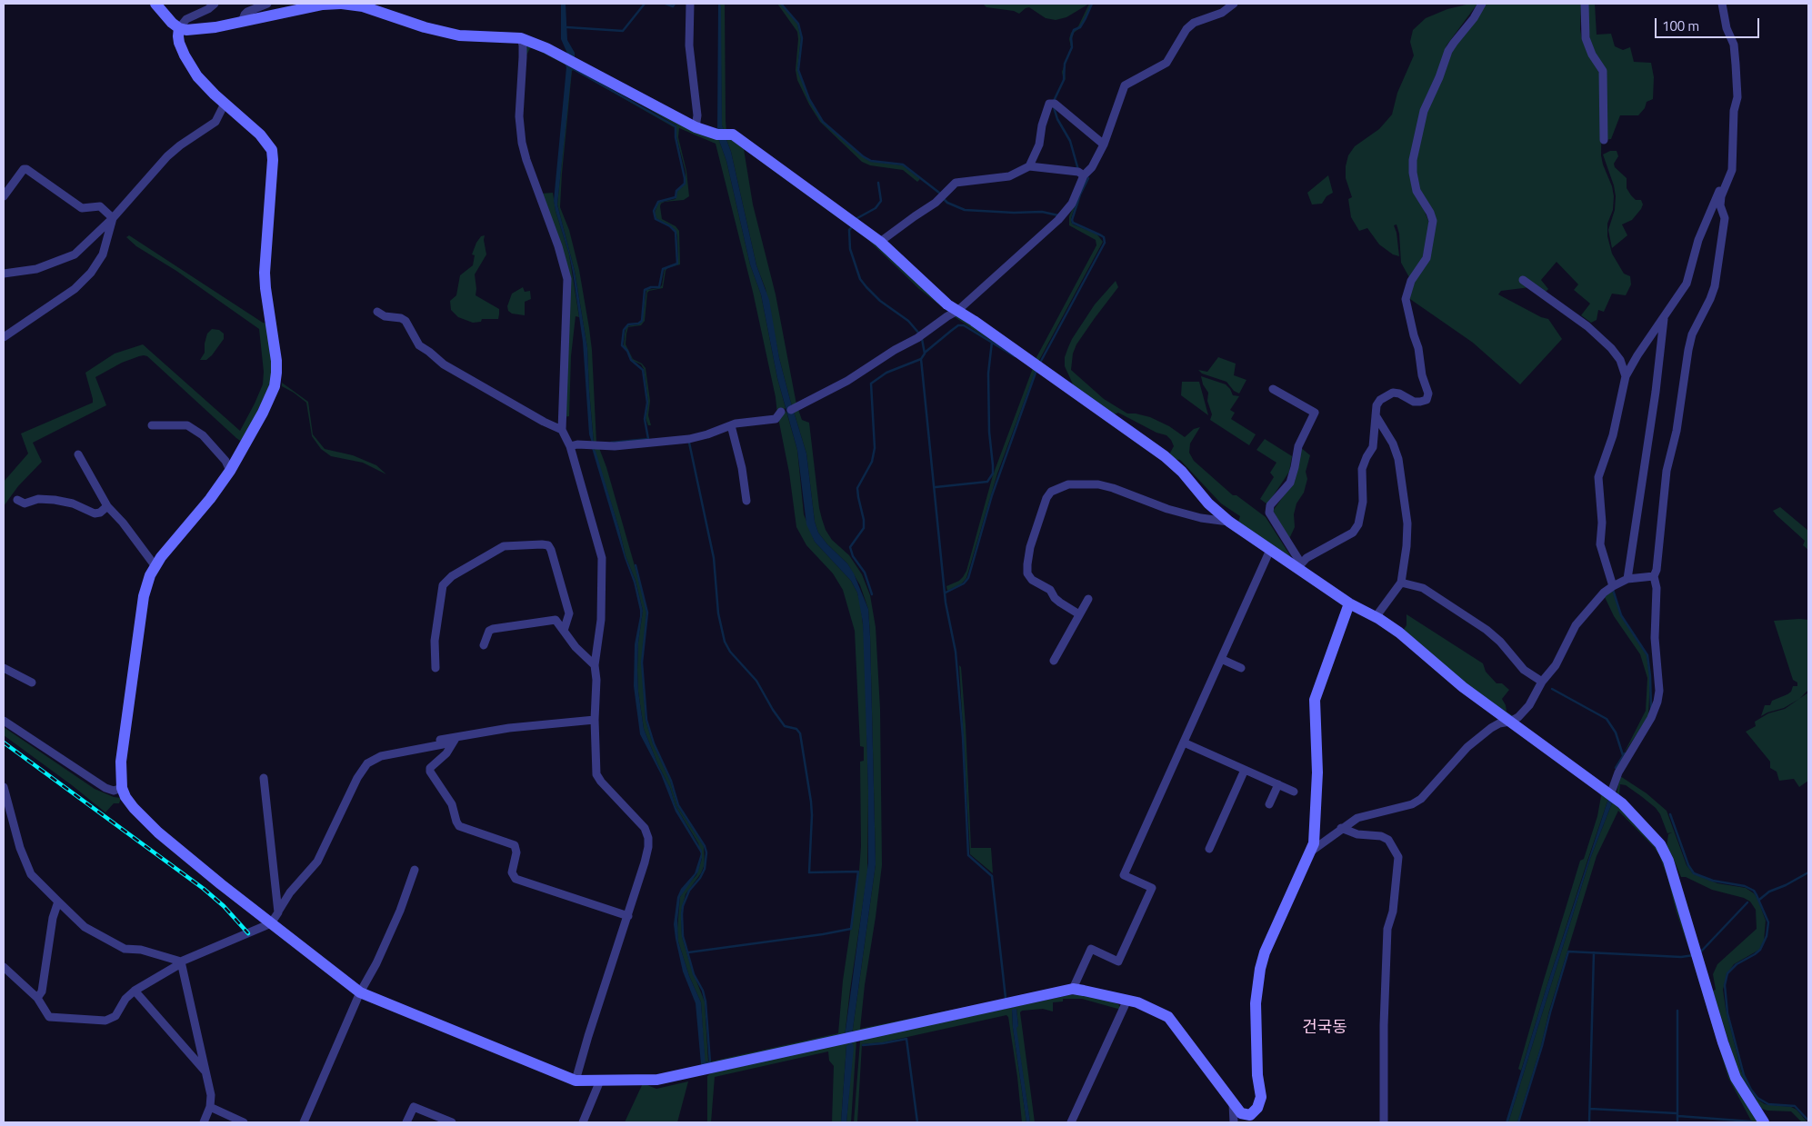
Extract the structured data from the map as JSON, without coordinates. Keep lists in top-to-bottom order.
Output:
{
  "districts": ["건국동"],
  "scale_bar": "100 m"
}
